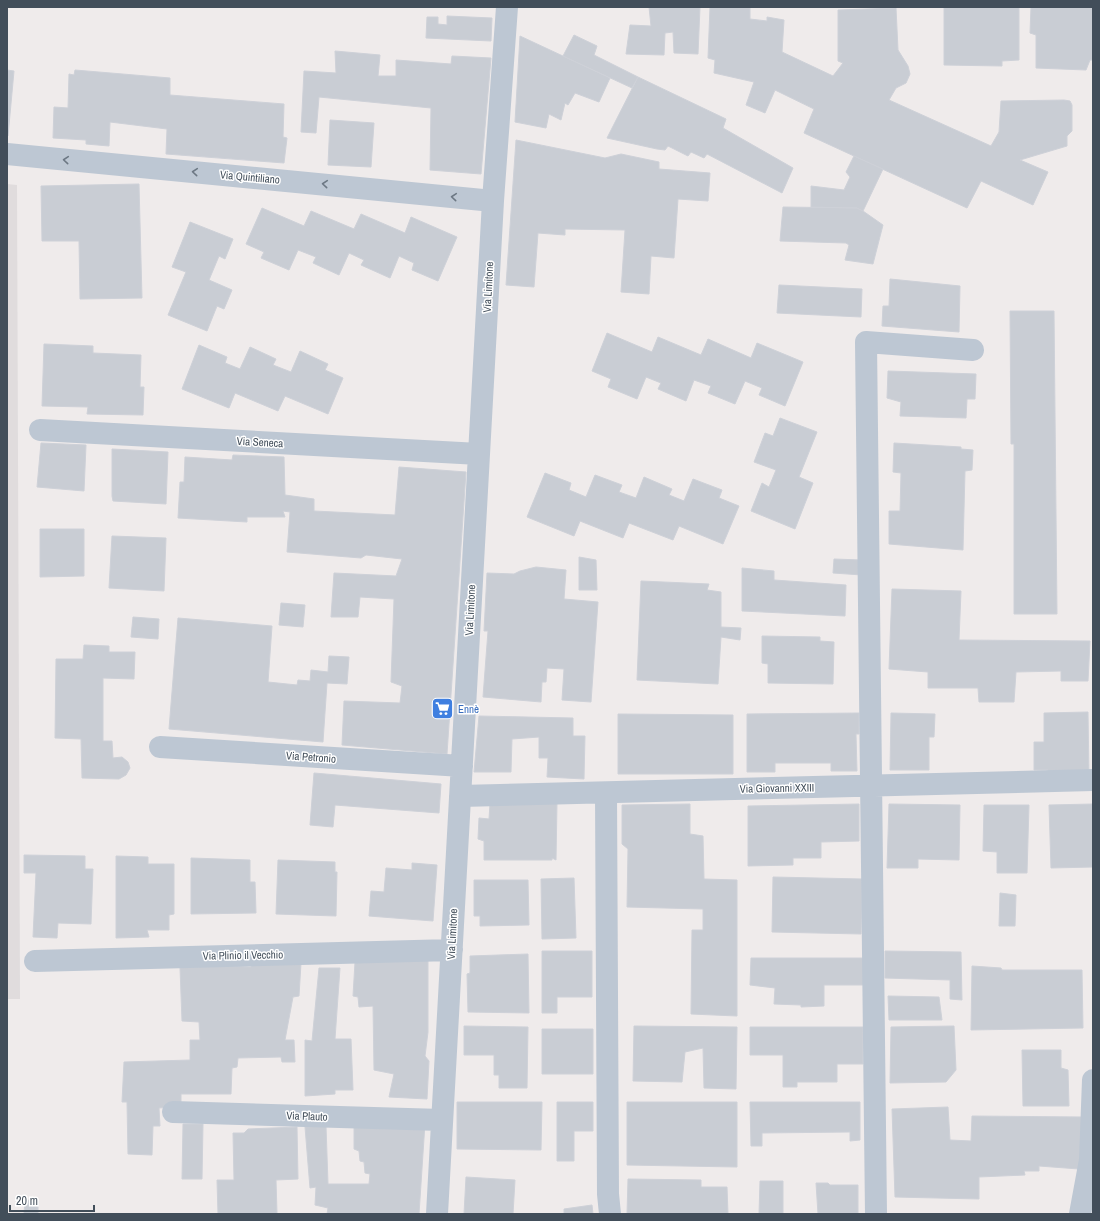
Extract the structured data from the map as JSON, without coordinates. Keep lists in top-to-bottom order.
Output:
{
  "streets": {
    "street": [
      "Via Quintiliano",
      "Via Limitone",
      "Via Seneca",
      "Via Petronio",
      "Via Giovanni XXIII",
      "Via Plinio il Vecchio",
      "Via Plauto"
    ]
  },
  "crossings": [
    ["Via Quintiliano", "Via Limitone"],
    ["Via Limitone", "Via Seneca"],
    ["Via Limitone", "Via Petronio"],
    ["Via Limitone", "Via Giovanni XXIII"],
    ["Via Limitone", "Via Plinio il Vecchio"],
    ["Via Limitone", "Via Plauto"]
  ],
  "one_way": ["Via Quintiliano"],
  "places": {
    "supermarket": ["Ennè"]
  },
  "scale_bar": "20 m"
}
